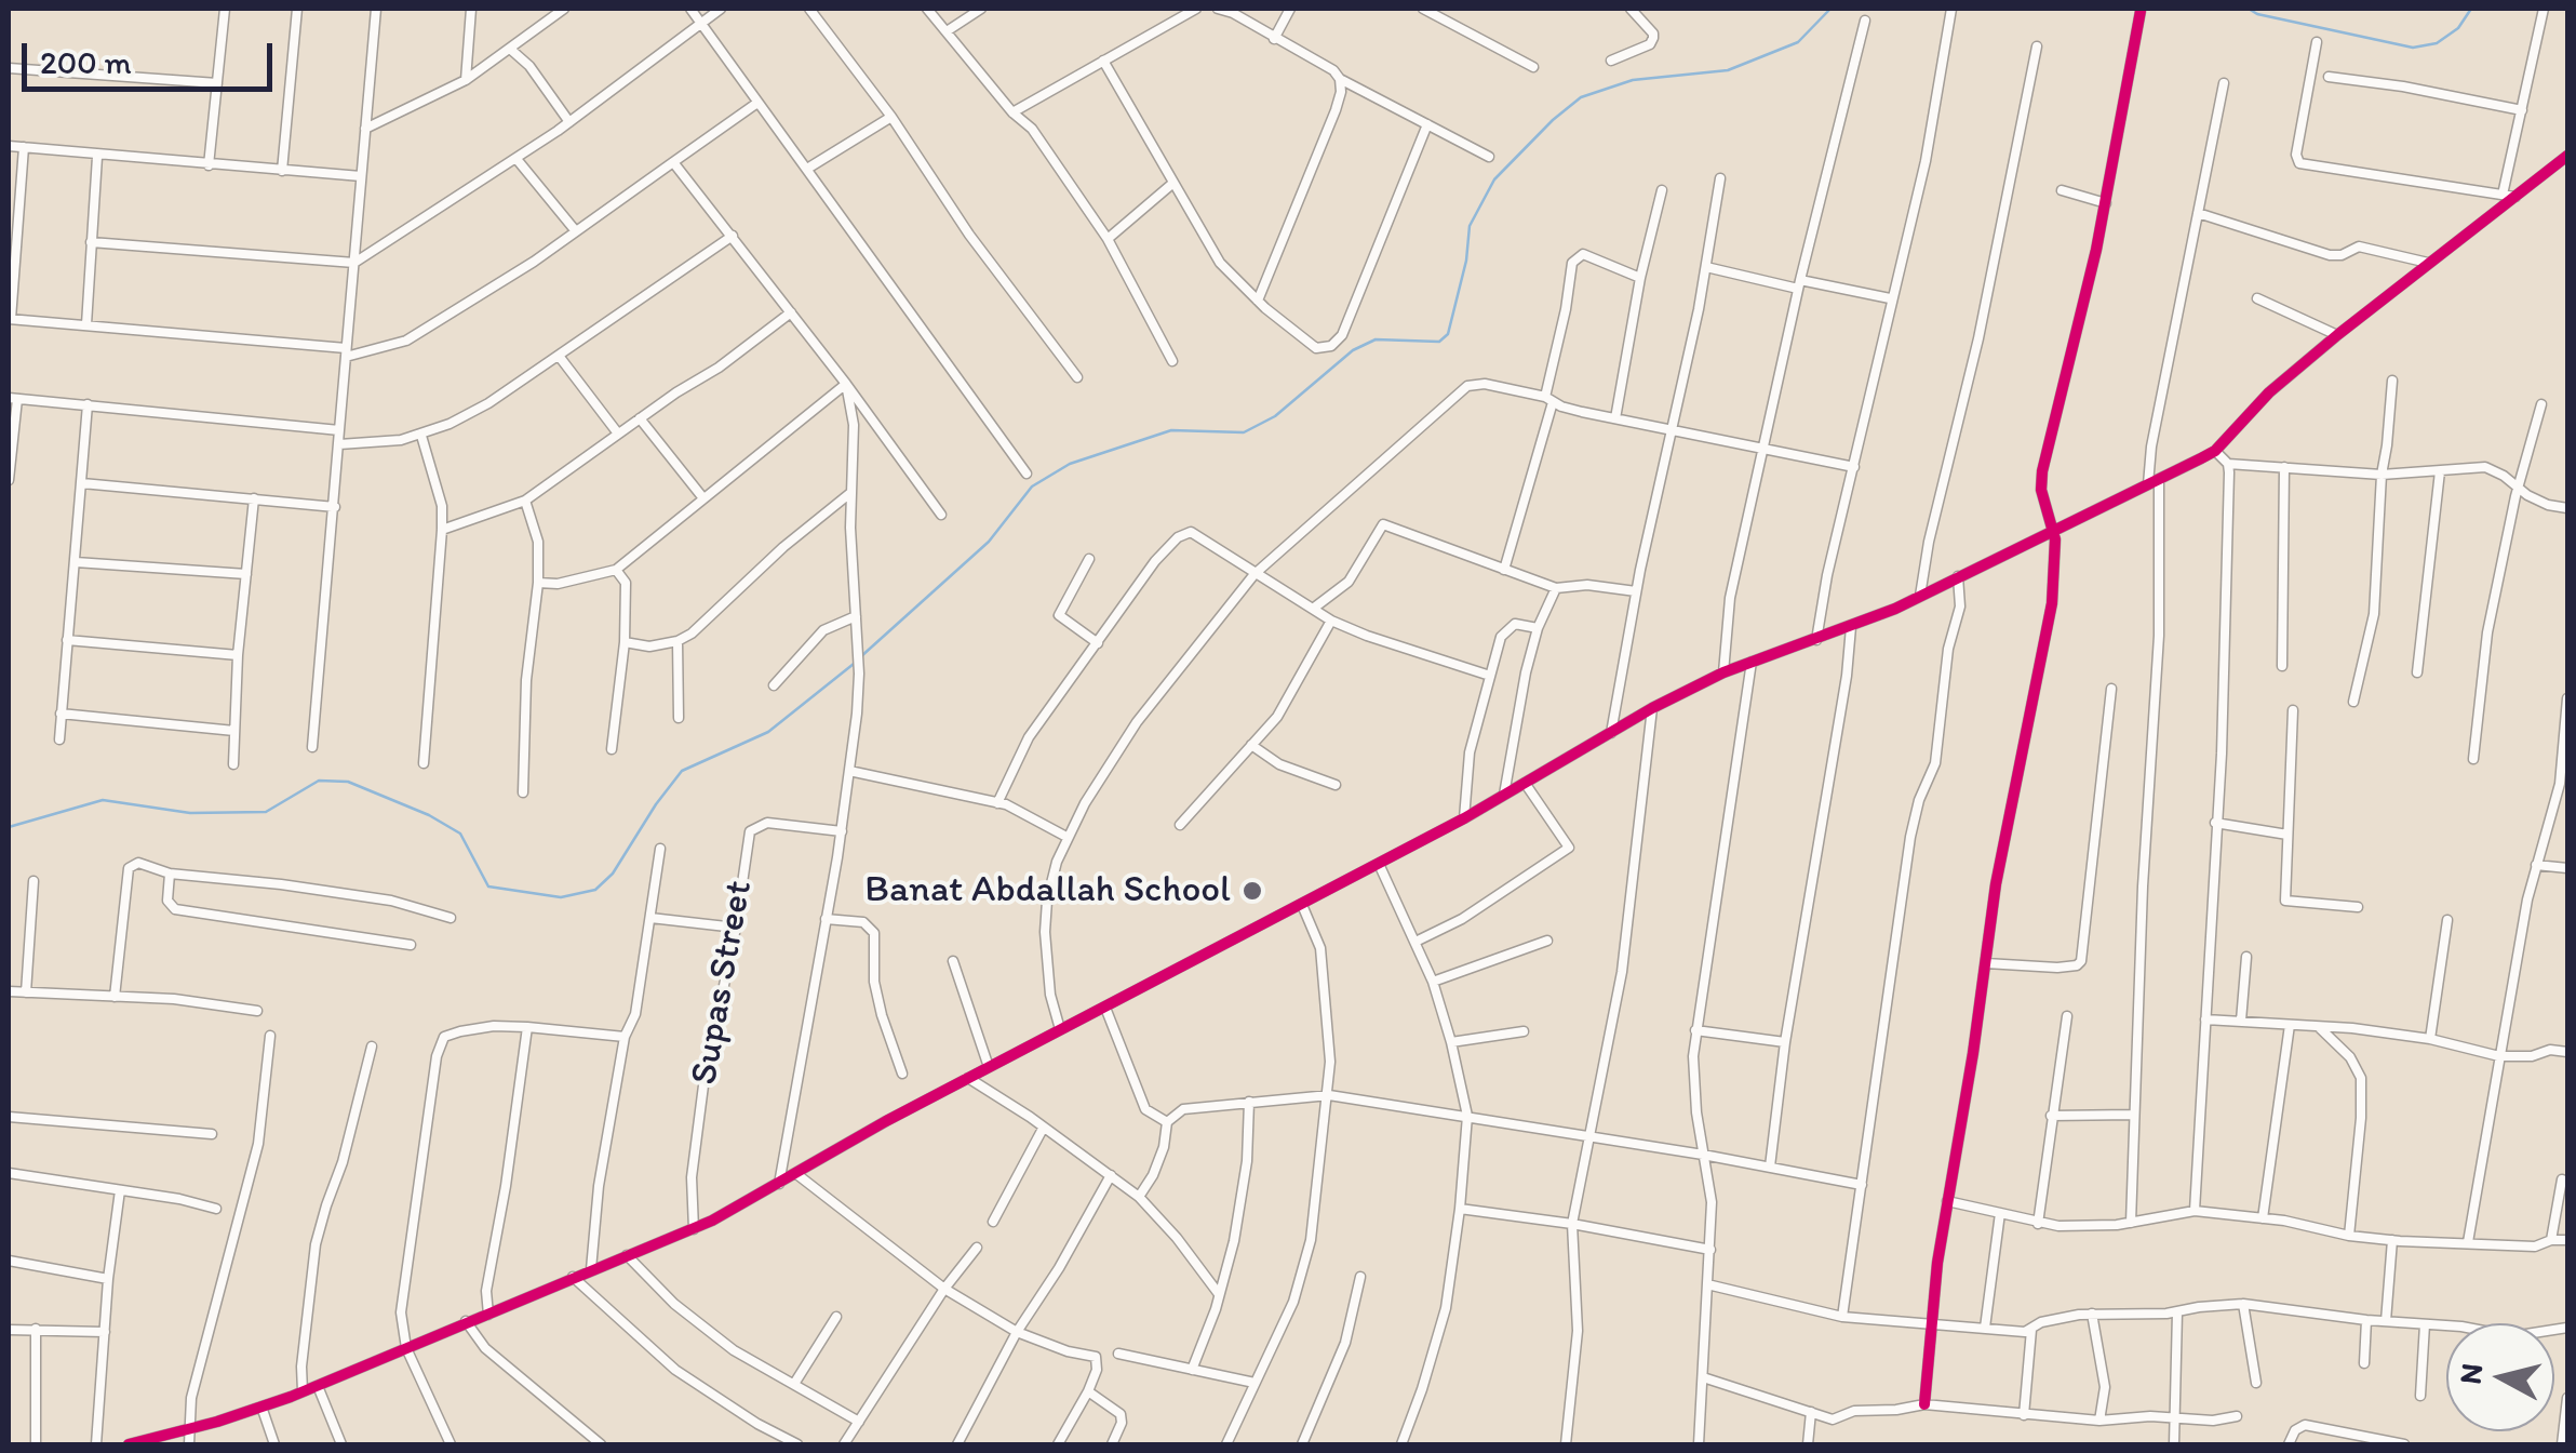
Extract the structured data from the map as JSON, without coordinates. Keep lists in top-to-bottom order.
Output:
{
  "streets": {
    "street": ["Supas Street"]
  },
  "places": ["Banat Abdallah School"],
  "scale_bar": "200 m",
  "north": "left"
}
